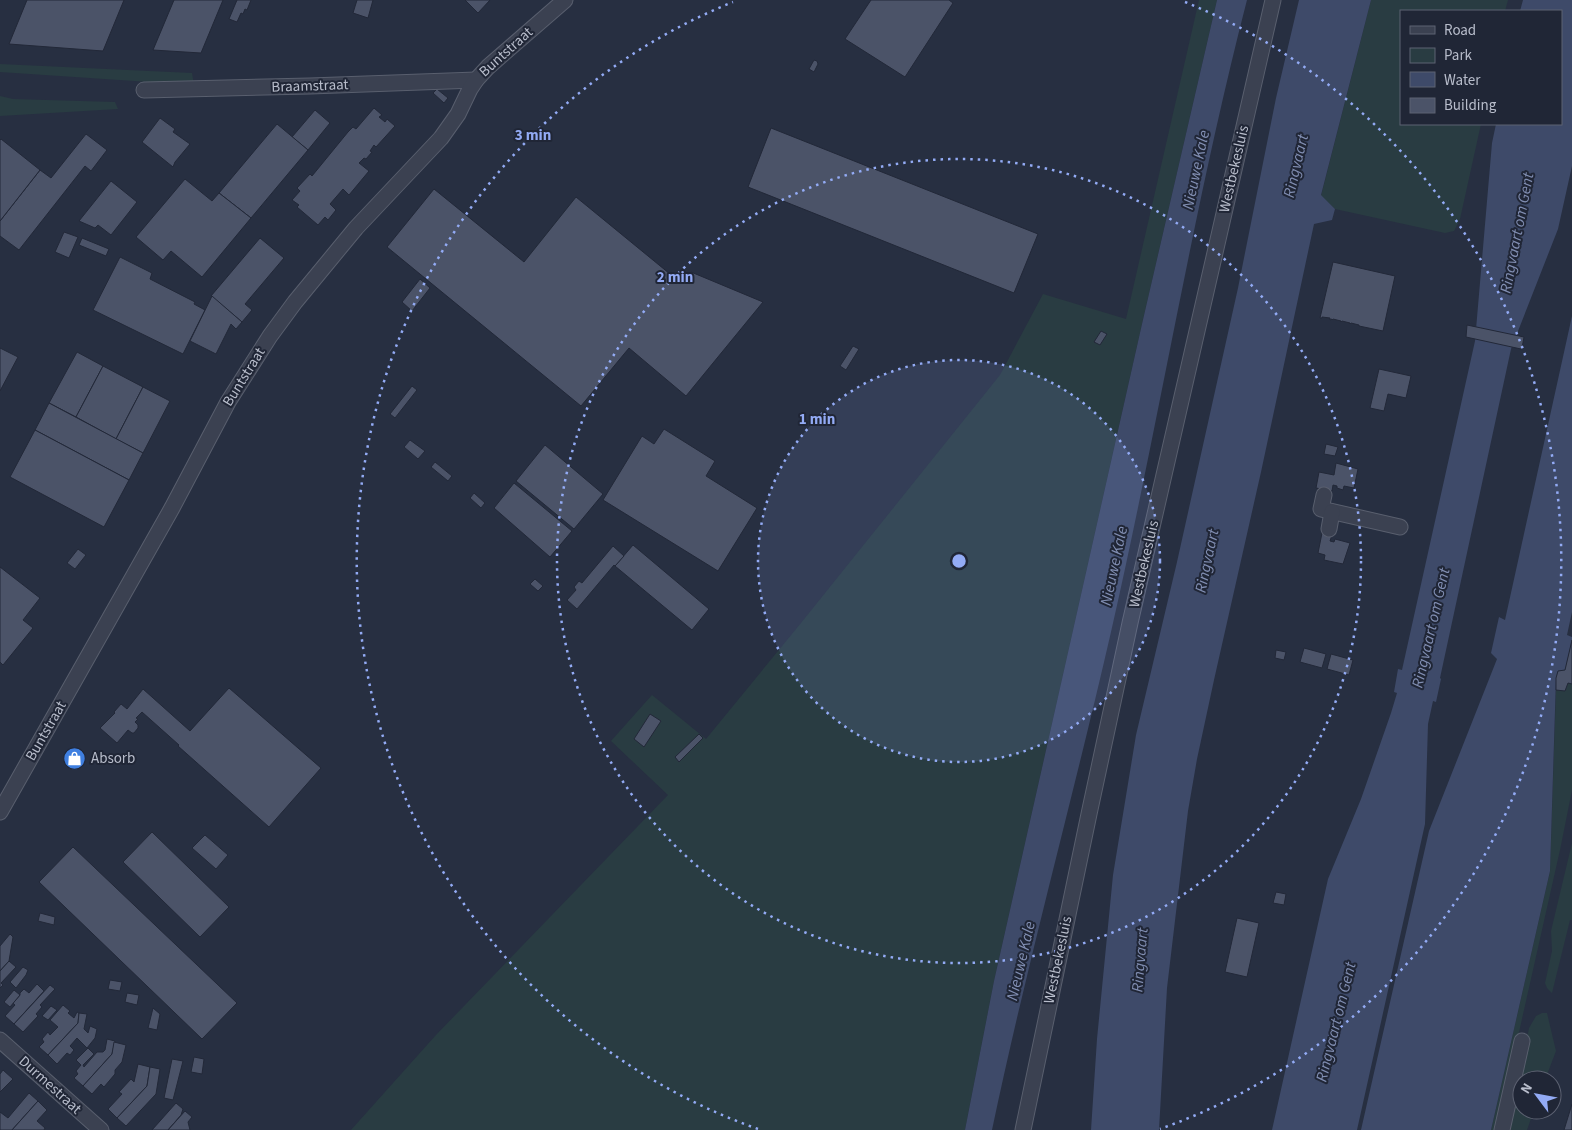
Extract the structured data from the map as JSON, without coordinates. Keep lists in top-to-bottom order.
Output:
{
  "streets": {
    "street": [
      "Buntstraat",
      "Braamstraat",
      "Westbekesluis",
      "Durmestraat"
    ]
  },
  "crossings": [
    ["Buntstraat", "Braamstraat"]
  ],
  "water": ["Ringvaart", "Nieuwe Kale", "Ringvaart om Gent"],
  "places": {
    "shop": ["Absorb"]
  },
  "legend": [
    "Road",
    "Park",
    "Water",
    "Building"
  ],
  "north": "top left",
  "rings": ["3 min", "2 min", "1 min"]
}
